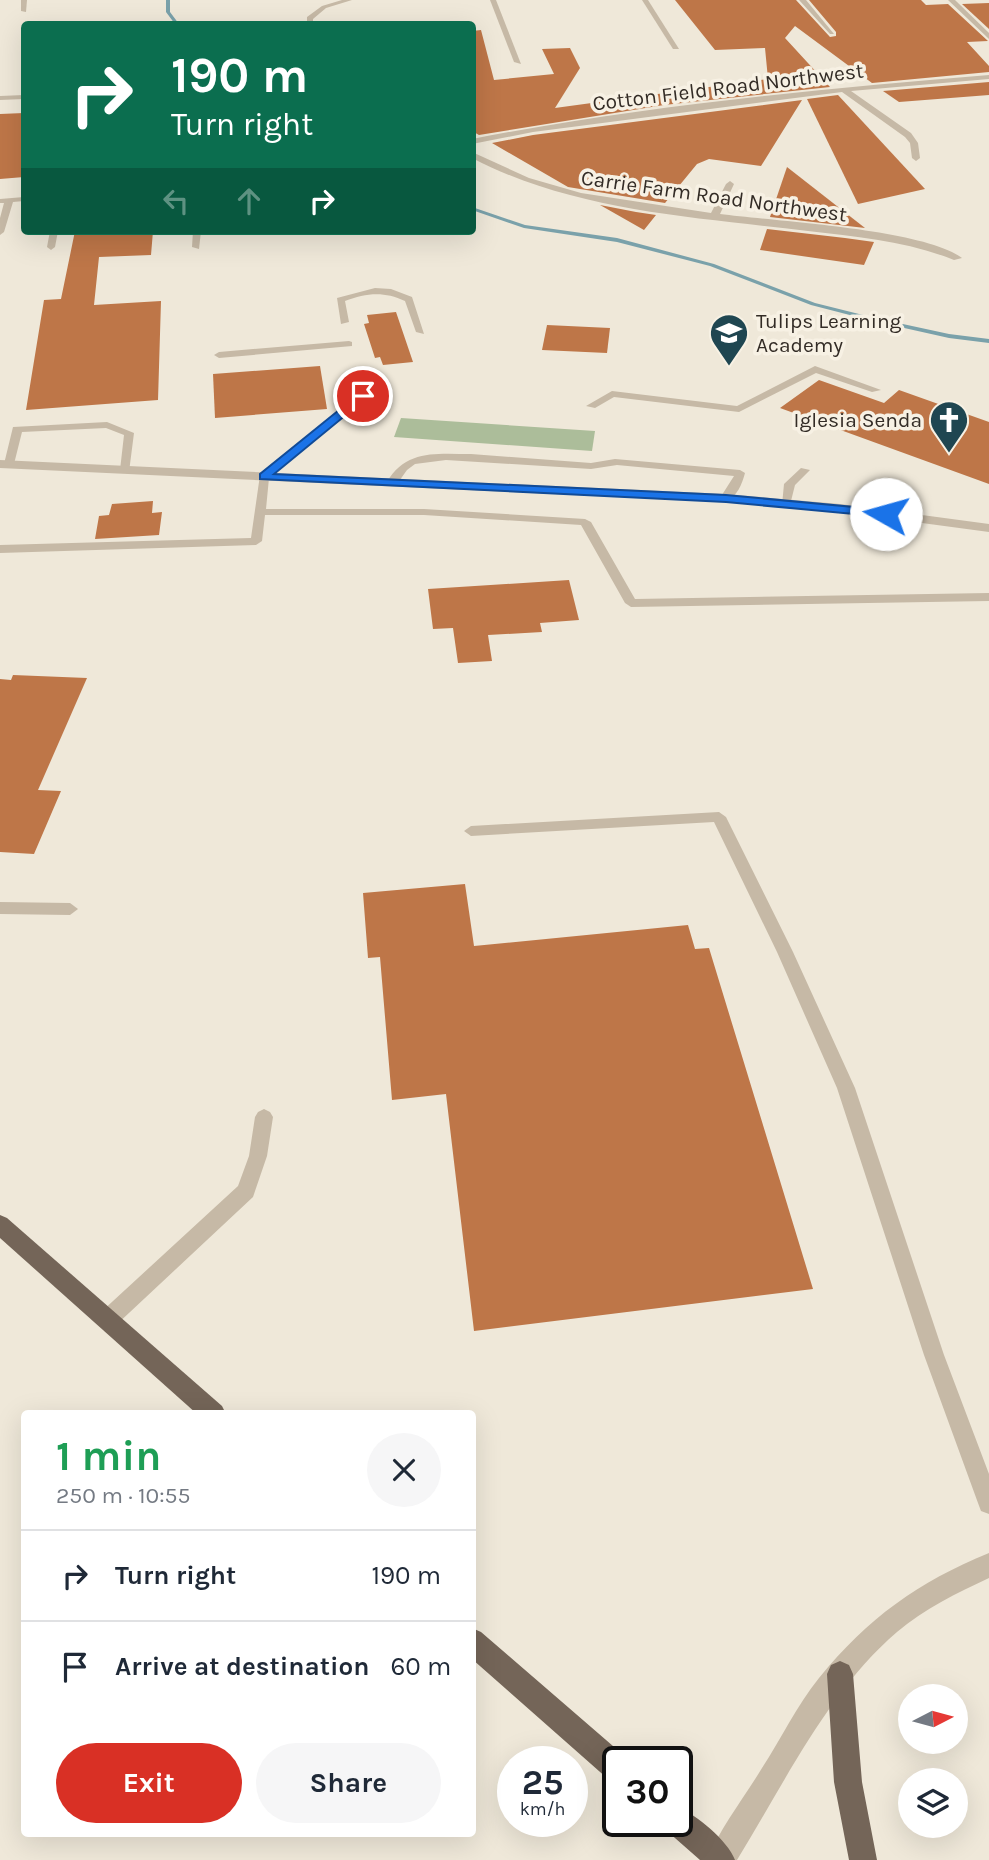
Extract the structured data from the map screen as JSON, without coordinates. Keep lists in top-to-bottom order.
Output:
{
  "streets": {
    "street": ["Cotton Field Road Northwest", "Carrie Farm Road Northwest"]
  },
  "places": {
    "school or university": ["Tulips Learning Academy"],
    "church": ["Iglesia Senda"]
  },
  "north": "right",
  "page": {
    "turn": ["190 m", "Turn right"],
    "heading": ["1 min", "250 m · 10:55"],
    "list": [
      {
        "name": "Turn right",
        "value": "190 m"
      },
      {
        "name": "Arrive at destination",
        "value": "60 m"
      }
    ],
    "buttons": ["Exit", "Share"],
    "speed": "25 km/h",
    "limit": "30"
  }
}
